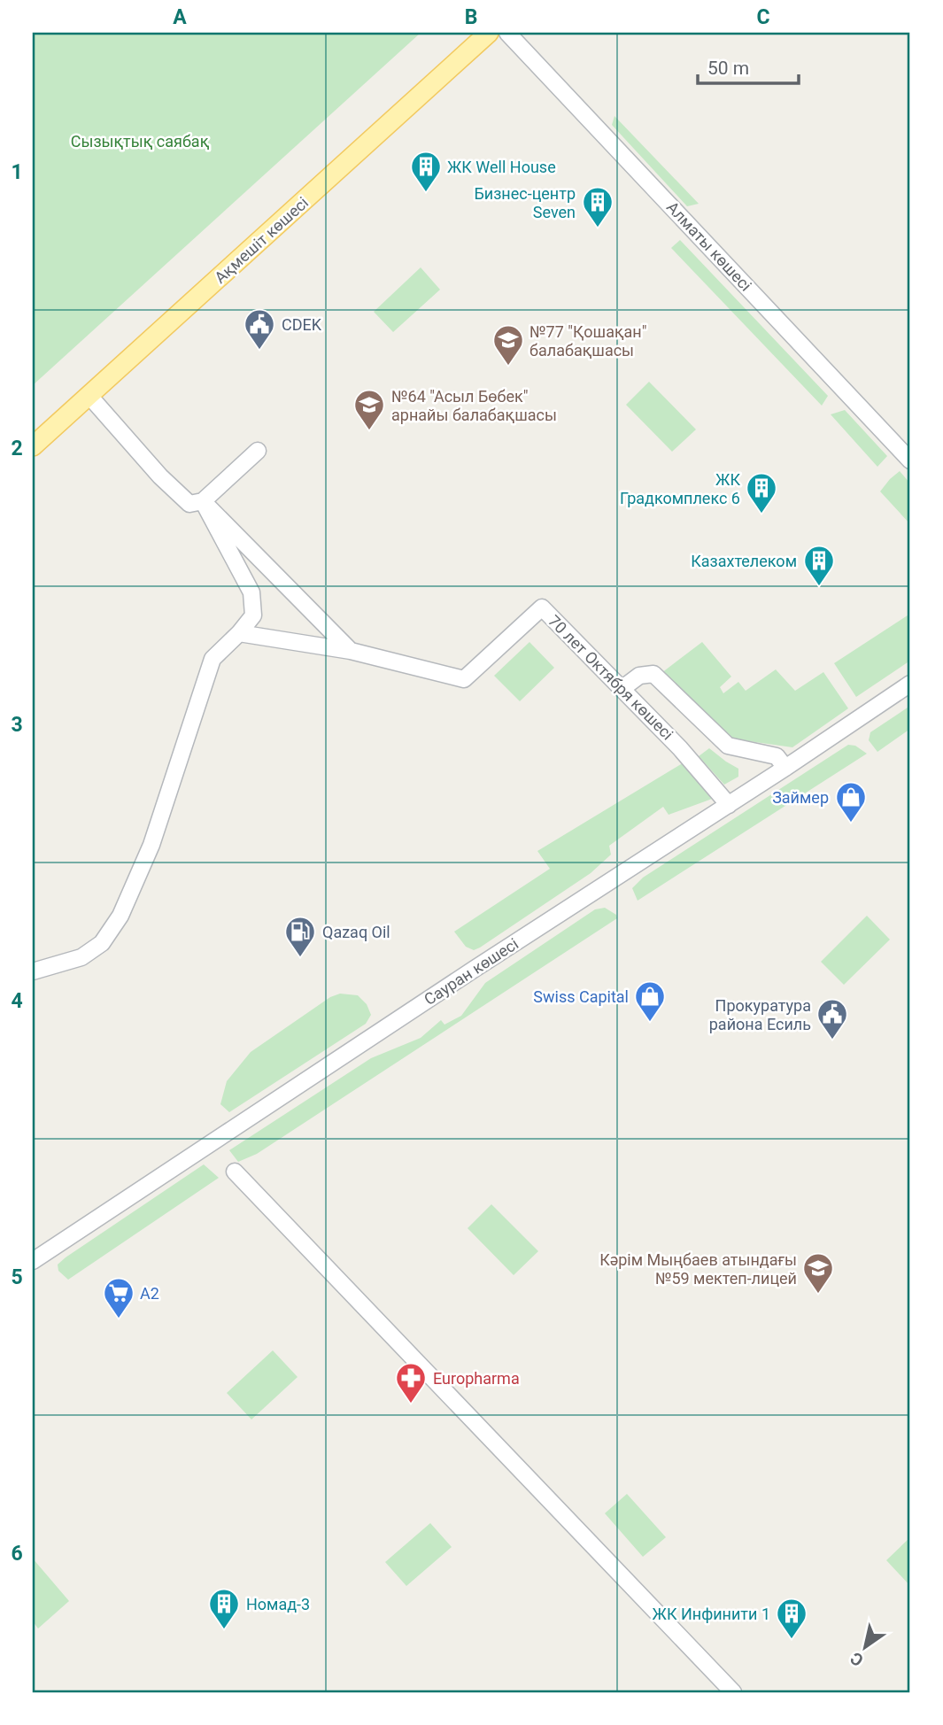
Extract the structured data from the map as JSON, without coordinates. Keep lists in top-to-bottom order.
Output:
{
  "streets": {
    "main road": ["Ақмешіт көшесі"],
    "street": ["Алматы көшесі", "70 лет Октября көшесі", "Сауран көшесі"]
  },
  "crossings": [
    ["70 лет Октября көшесі", "Сауран көшесі"]
  ],
  "parks": ["Сызықтық саябақ"],
  "places": {
    "building": [
      "ЖК Well House",
      "Бизнес-центр Seven",
      "ЖК Градкомплекс 6",
      "Казахтелеком",
      "Номад-3",
      "ЖК Инфинити 1"
    ],
    "public building": ["CDEK", "Прокуратура района Есиль"],
    "school or university": ["№77 \"Қошақан\" балабақшасы", "№64 \"Асыл Бөбек\" арнайы балабақшасы", "Кәрім Мыңбаев атындағы №59 мектеп-лицей"],
    "shop": ["Займер", "Swiss Capital"],
    "fuel station": ["Qazaq Oil"],
    "supermarket": ["А2"],
    "pharmacy": ["Europharma"]
  },
  "scale_bar": "50 m",
  "north": "bottom left",
  "grid": {
    "columns": ["A", "B", "C"],
    "rows": [
      "1",
      "2",
      "3",
      "4",
      "5",
      "6"
    ]
  }
}
